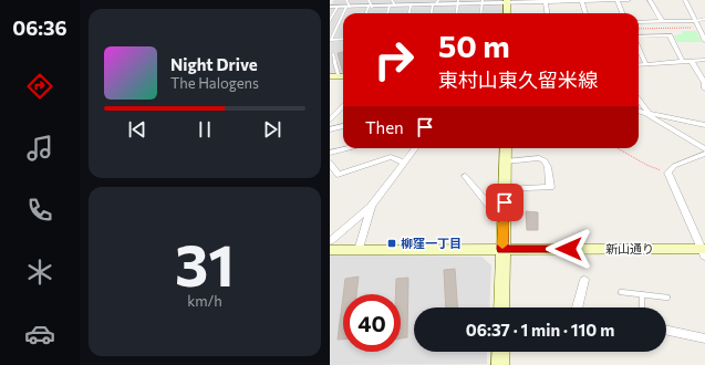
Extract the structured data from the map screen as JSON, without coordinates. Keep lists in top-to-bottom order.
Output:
{
  "streets": {
    "main road": ["新山通り"]
  },
  "places": {
    "transit": ["柳窪一丁目"]
  },
  "page": {
    "tabs": "06:36",
    "turn": ["50 m", "東村山東久留米線"],
    "song": ["Night Drive", "The Halogens"],
    "then": "Then",
    "tile": ["31", "km/h"],
    "limit": "40",
    "trip": "06:37 · 1 min · 110 m"
  }
}
